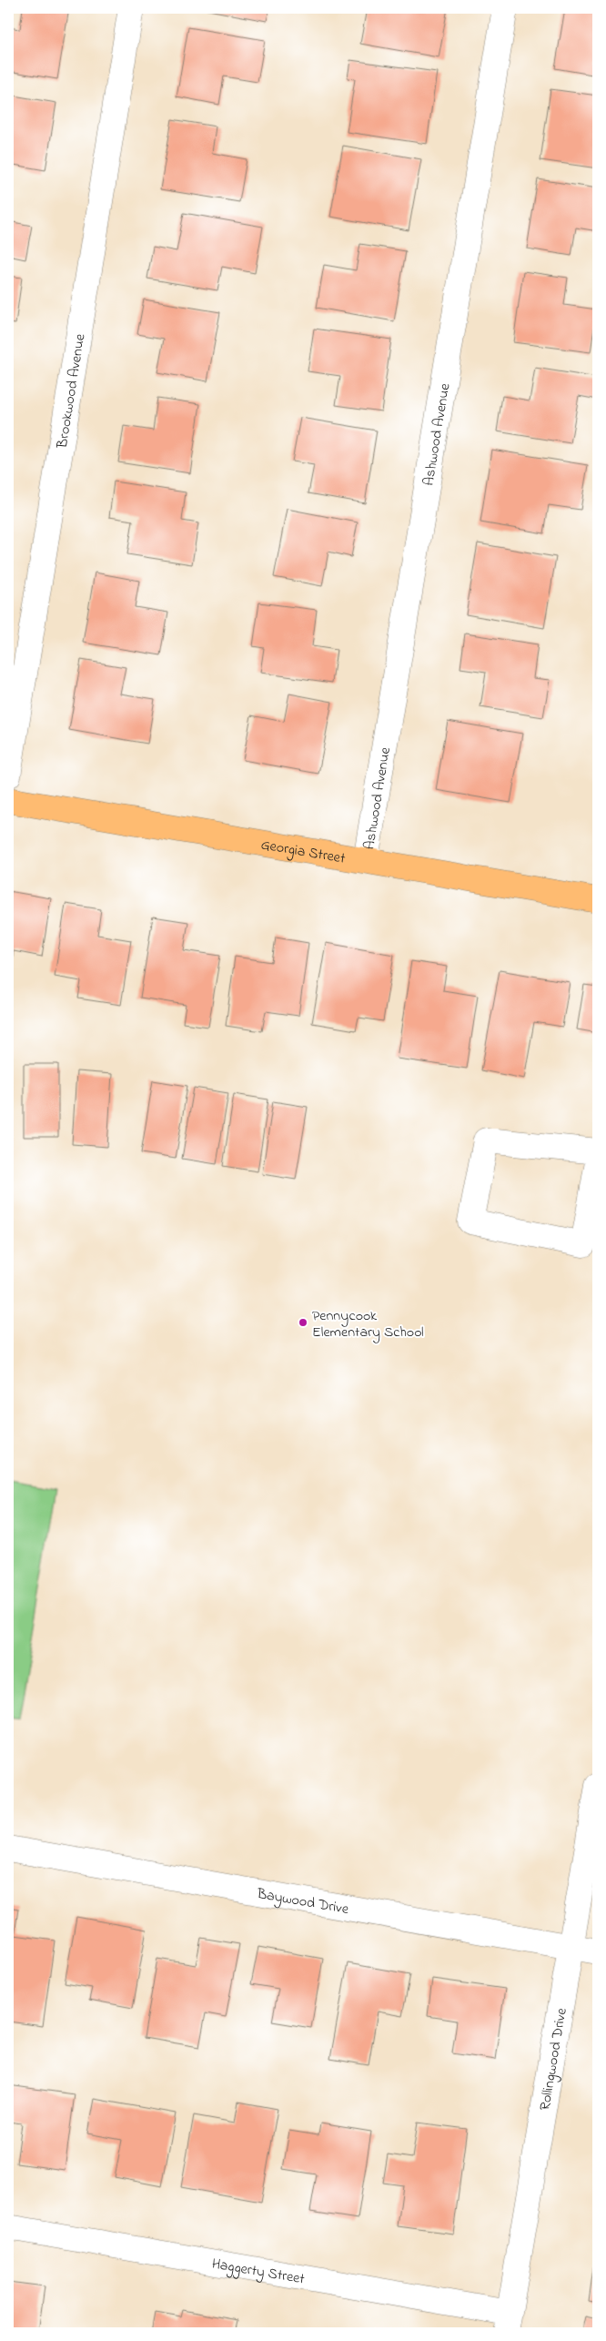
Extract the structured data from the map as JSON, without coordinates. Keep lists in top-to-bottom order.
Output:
{
  "streets": {
    "main road": ["Georgia Street"],
    "street": [
      "Brookwood Avenue",
      "Ashwood Avenue",
      "Baywood Drive",
      "Rollingwood Drive",
      "Haggerty Street"
    ]
  },
  "crossings": [
    ["Ashwood Avenue", "Georgia Street"],
    ["Baywood Drive", "Rollingwood Drive"],
    ["Rollingwood Drive", "Haggerty Street"]
  ],
  "places": ["Pennycook Elementary School"]
}
